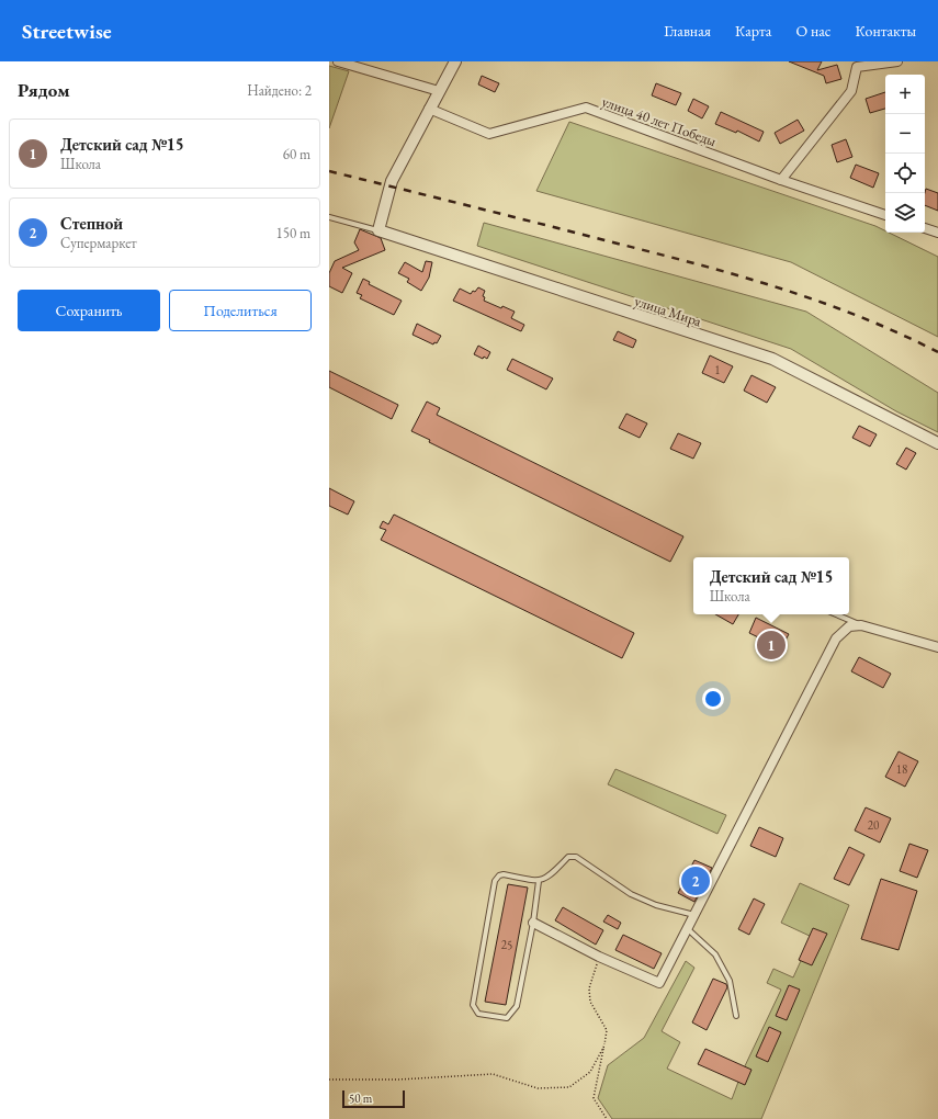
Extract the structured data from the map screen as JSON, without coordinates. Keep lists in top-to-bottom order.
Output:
{
  "streets": {
    "street": ["улица 40 лет Победы", "улица Мира"]
  },
  "house_numbers": [
    "1",
    "18",
    "20",
    "25"
  ],
  "scale_bar": "50 m",
  "page": {
    "header": "Streetwise",
    "nav": [
      "Главная",
      "Карта",
      "О нас",
      "Контакты"
    ],
    "heading": ["Рядом", "Найдено: 2"],
    "map_buttons": ["+", "−"],
    "list": [
      {
        "mark": "1",
        "name": "Детский сад №15",
        "note": "Школа",
        "value": "60 m"
      },
      {
        "mark": "2",
        "name": "Степной",
        "note": "Супермаркет",
        "value": "150 m"
      }
    ],
    "buttons": ["Сохранить", "Поделиться"],
    "popup": ["Детский сад №15", "Школа"],
    "pins": ["1", "2"],
    "scale": "50 m"
  }
}
